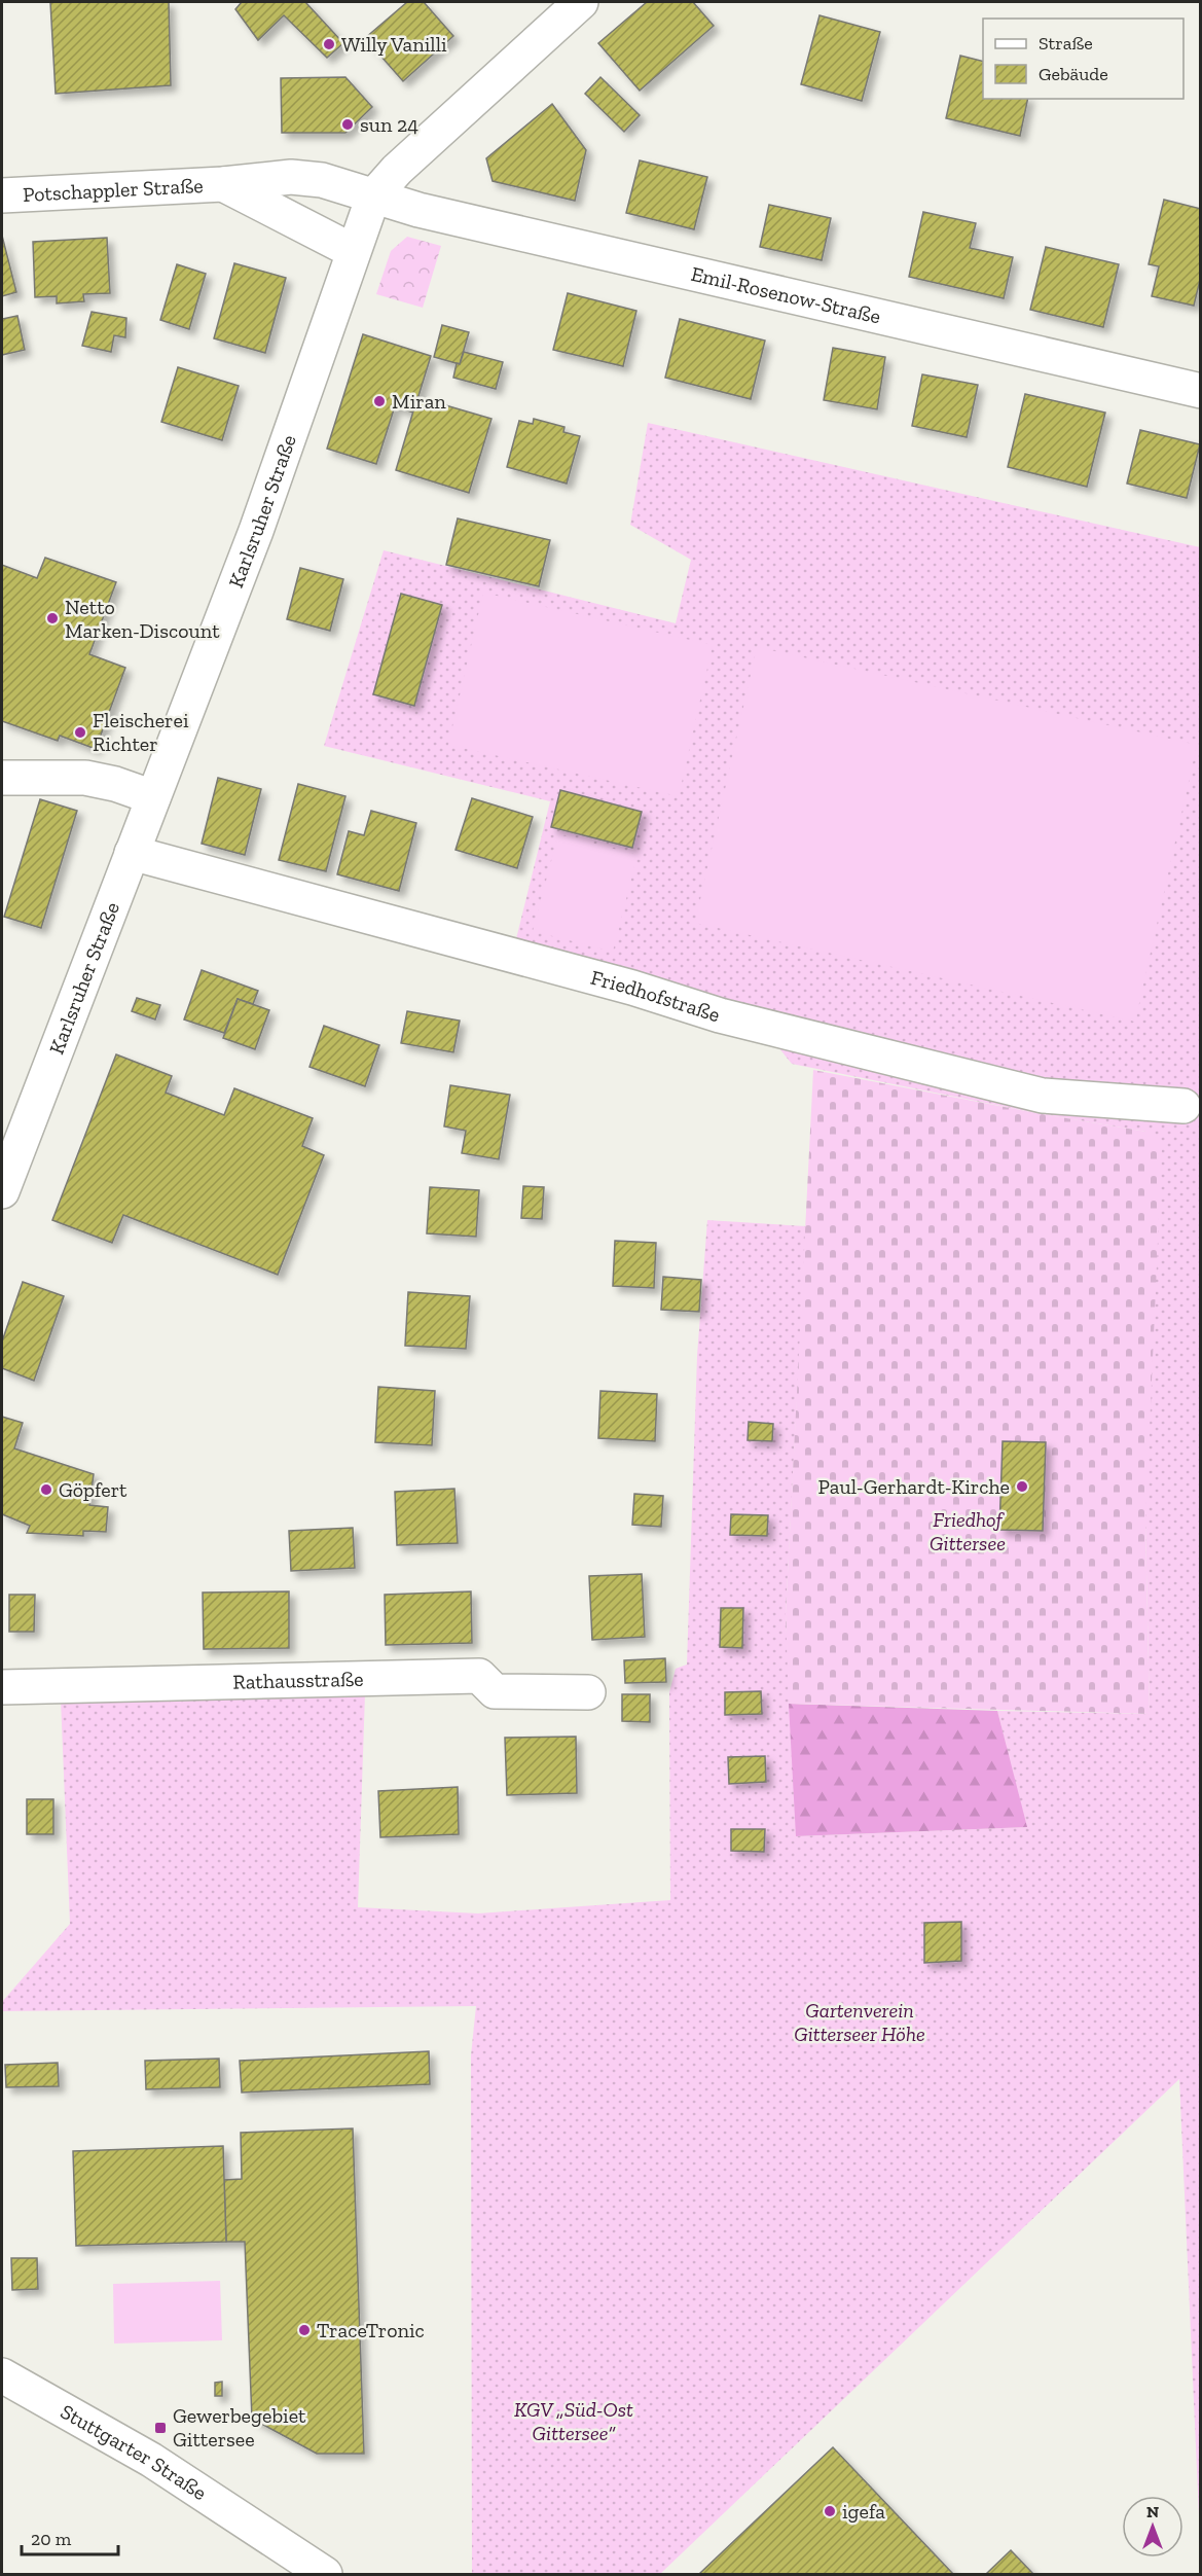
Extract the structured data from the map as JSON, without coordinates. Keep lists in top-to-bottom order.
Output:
{
  "streets": {
    "street": [
      "Potschappler Straße",
      "Emil-Rosenow-Straße",
      "Karlsruher Straße",
      "Friedhofstraße",
      "Rathausstraße",
      "Stuttgarter Straße"
    ]
  },
  "crossings": [
    ["Potschappler Straße", "Emil-Rosenow-Straße"],
    ["Potschappler Straße", "Karlsruher Straße"],
    ["Emil-Rosenow-Straße", "Karlsruher Straße"],
    ["Karlsruher Straße", "Friedhofstraße"]
  ],
  "parks": ["Friedhof Gittersee", "Gartenverein Gitterseer Höhe", "KGV „Süd-Ost Gittersee“"],
  "places": {
    "other": [
      "Willy Vanilli",
      "sun 24",
      "Miran",
      "Netto Marken-Discount",
      "Fleischerei Richter",
      "Paul-Gerhardt-Kirche",
      "Göpfert",
      "TraceTronic",
      "igefa"
    ],
    "transit": ["Gewerbegebiet Gittersee"]
  },
  "legend": ["Straße", "Gebäude"],
  "scale_bar": "20 m",
  "north": "top"
}
